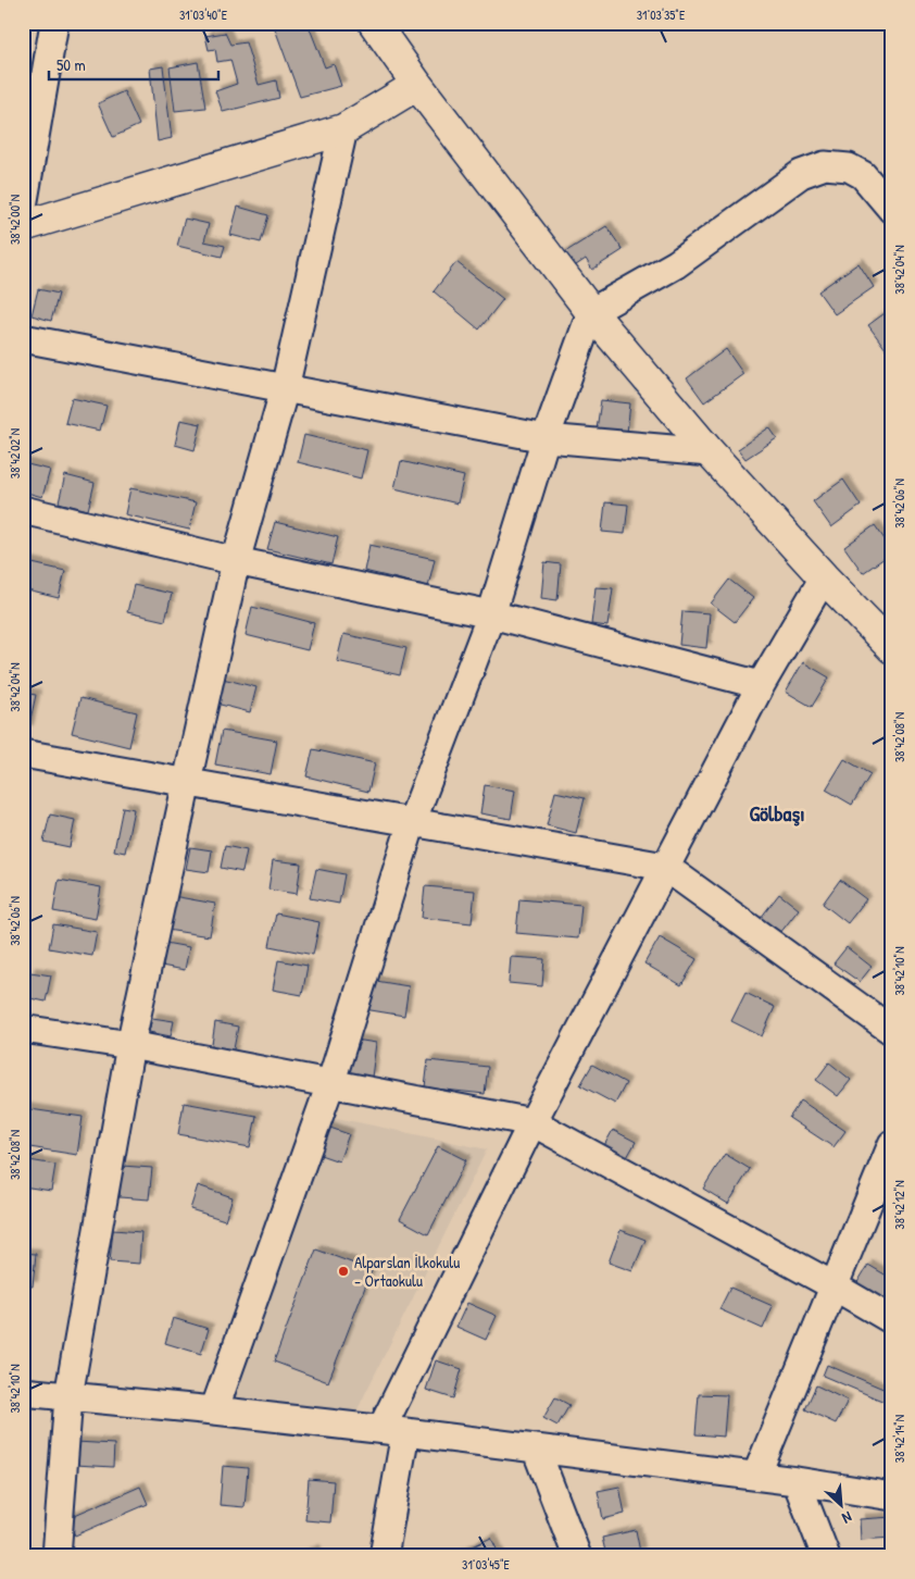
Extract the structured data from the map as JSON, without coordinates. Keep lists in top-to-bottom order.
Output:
{
  "districts": ["Gölbaşı"],
  "places": ["Alparslan İlkokulu - Ortaokulu"],
  "scale_bar": "50 m",
  "north": "bottom right",
  "coordinates": [
    "31°03'40\"E",
    "31°03'35\"E",
    "38°42'00\"N",
    "38°42'04\"N",
    "38°42'02\"N",
    "38°42'06\"N",
    "38°42'08\"N",
    "38°42'10\"N",
    "38°42'12\"N",
    "38°42'14\"N",
    "31°03'45\"E"
  ]
}
